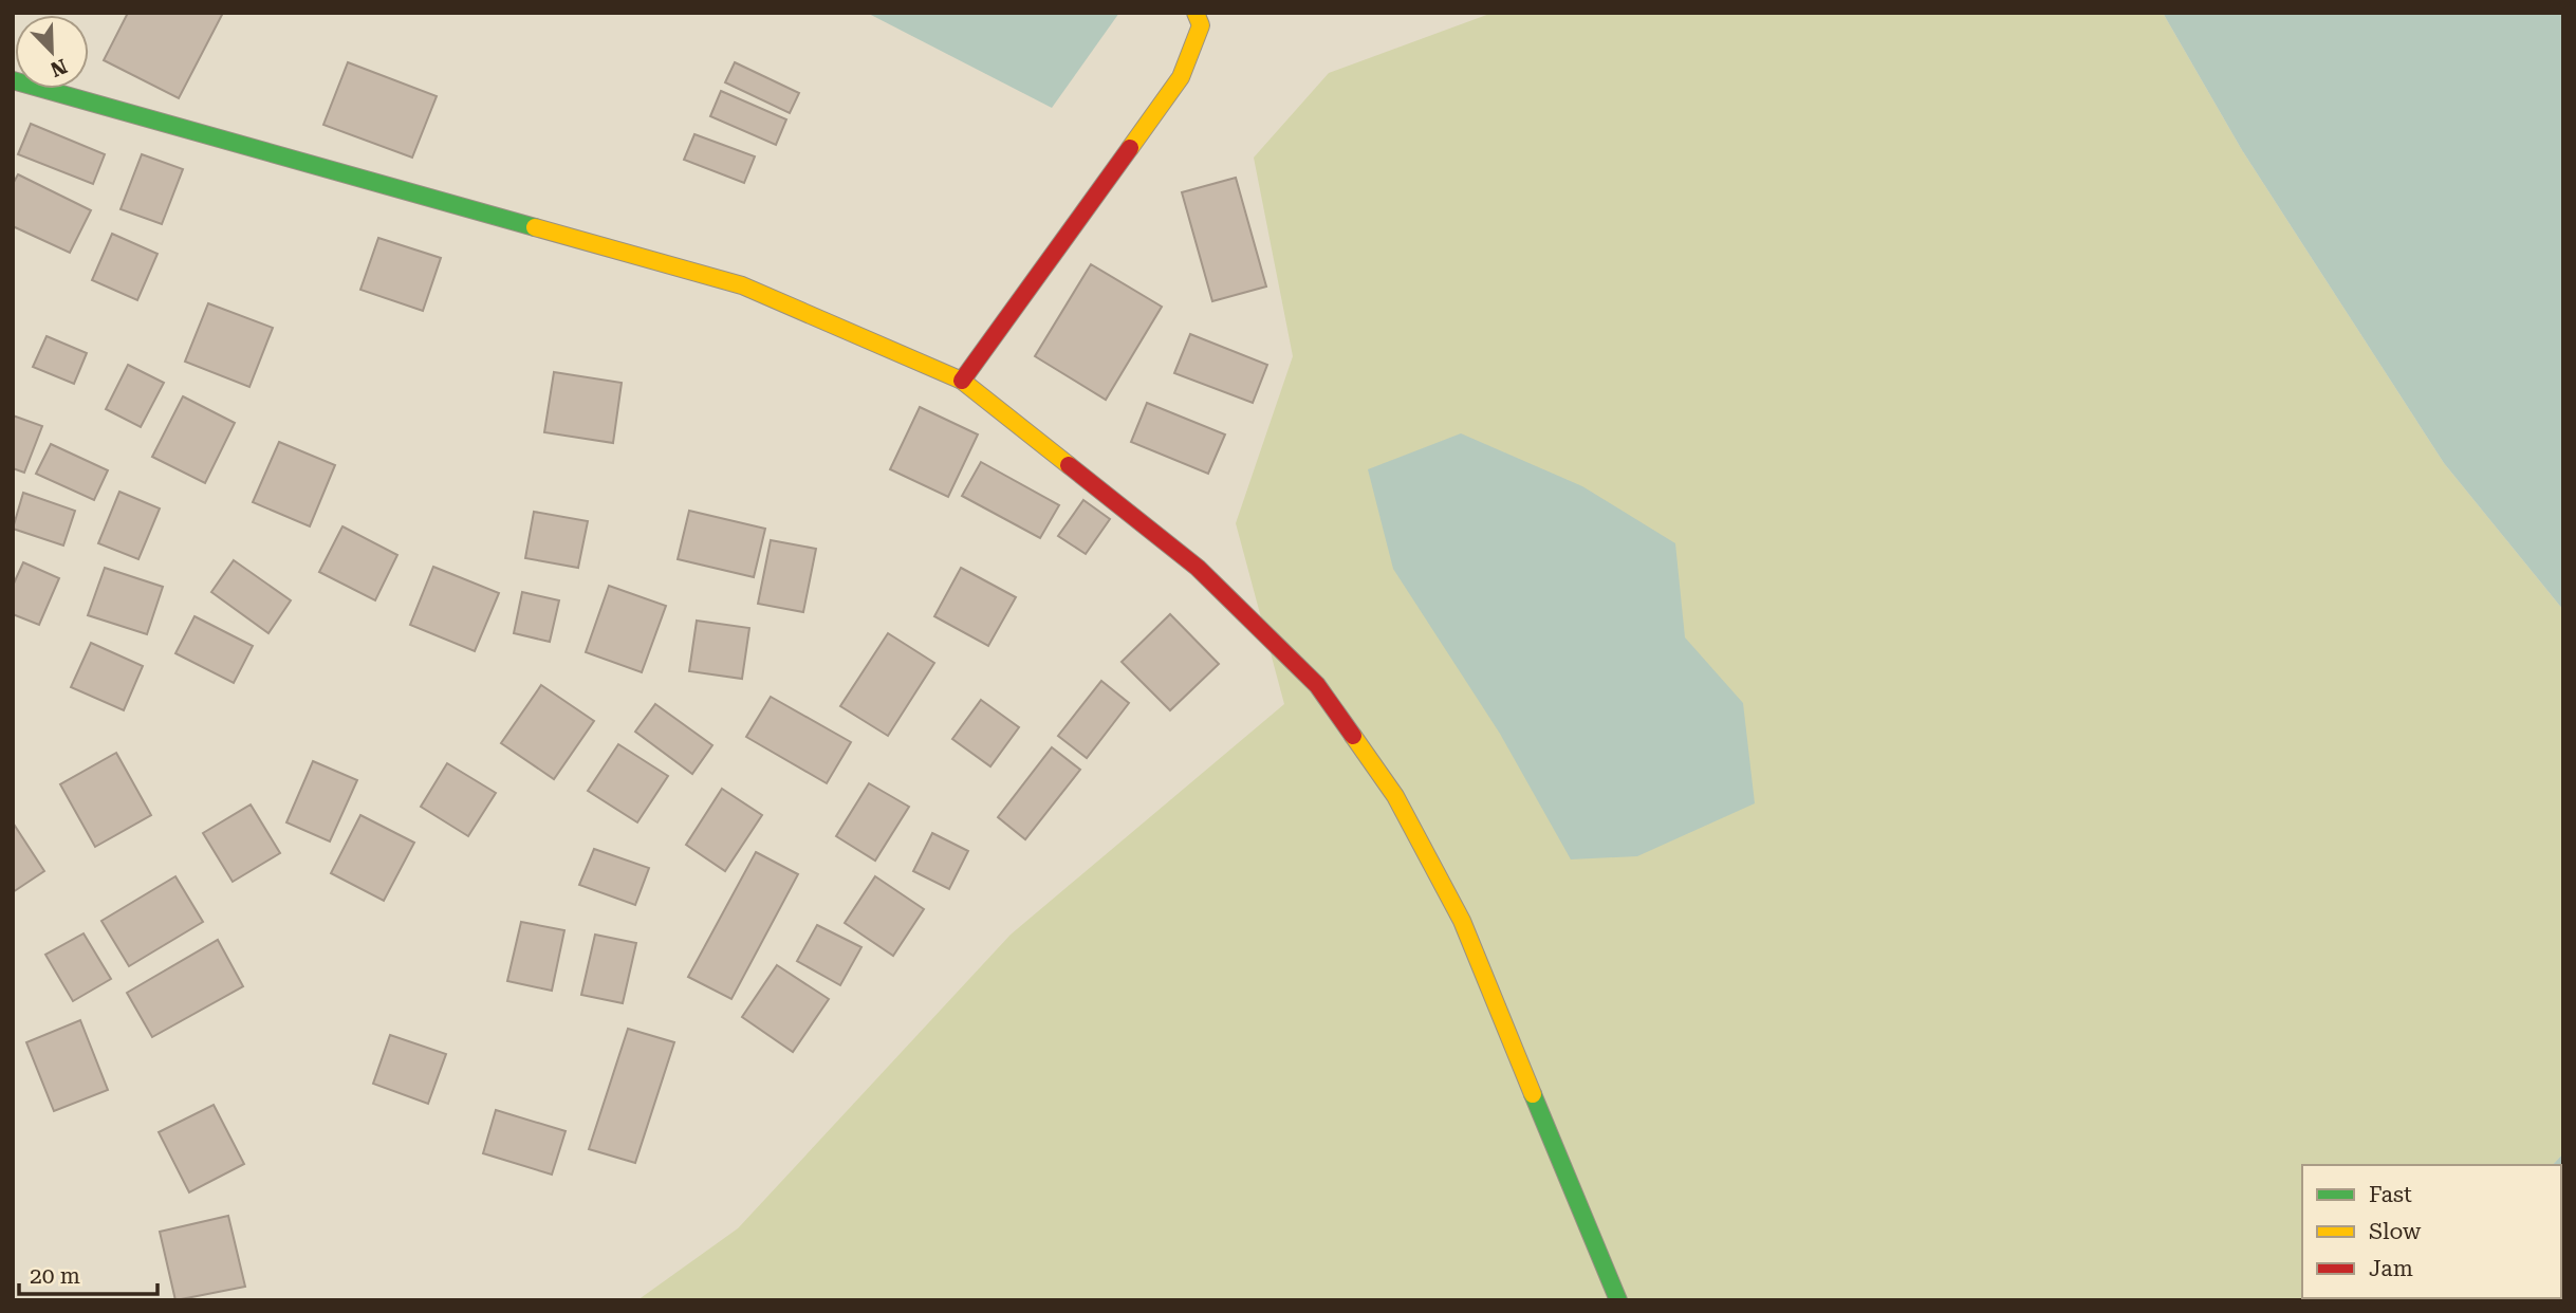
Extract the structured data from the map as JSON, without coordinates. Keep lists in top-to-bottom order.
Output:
{
  "legend": ["Fast", "Slow", "Jam"],
  "scale_bar": "20 m",
  "north": "bottom right"
}
